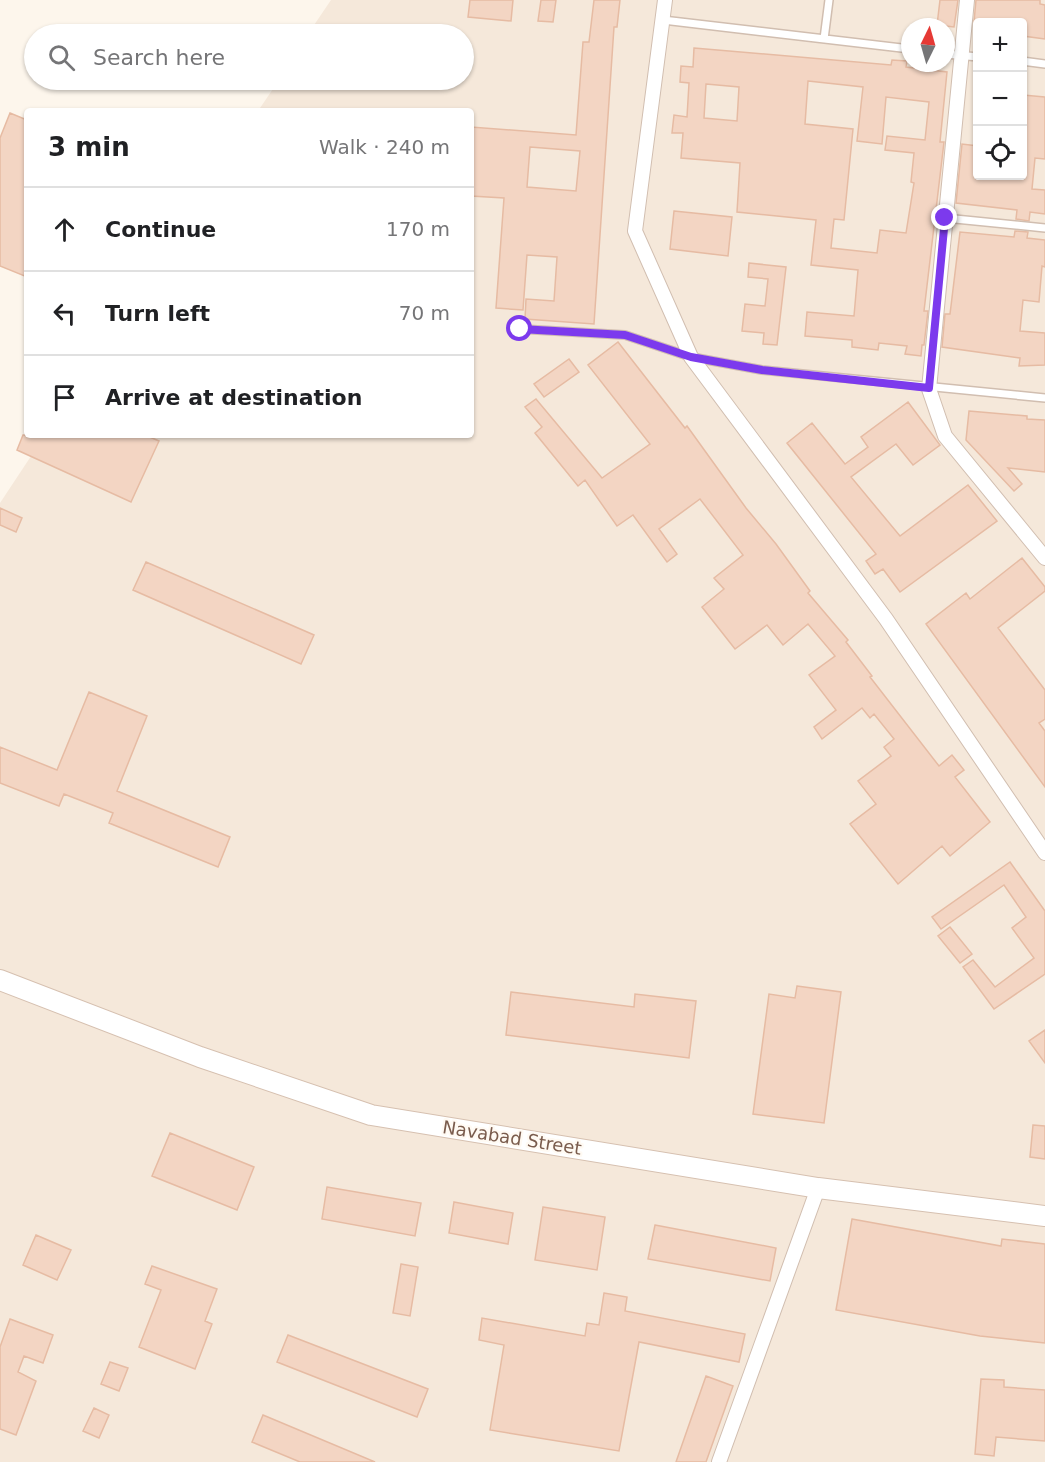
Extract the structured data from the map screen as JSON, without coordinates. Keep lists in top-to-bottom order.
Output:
{
  "streets": {
    "street": ["Navabad Street"]
  },
  "north": "top",
  "page": {
    "map_buttons": ["+", "−"],
    "search": "Search here",
    "heading": ["3 min", "Walk · 240 m"],
    "list": [
      ["Continue", "170 m"],
      ["Turn left", "70 m"],
      "Arrive at destination"
    ]
  }
}
